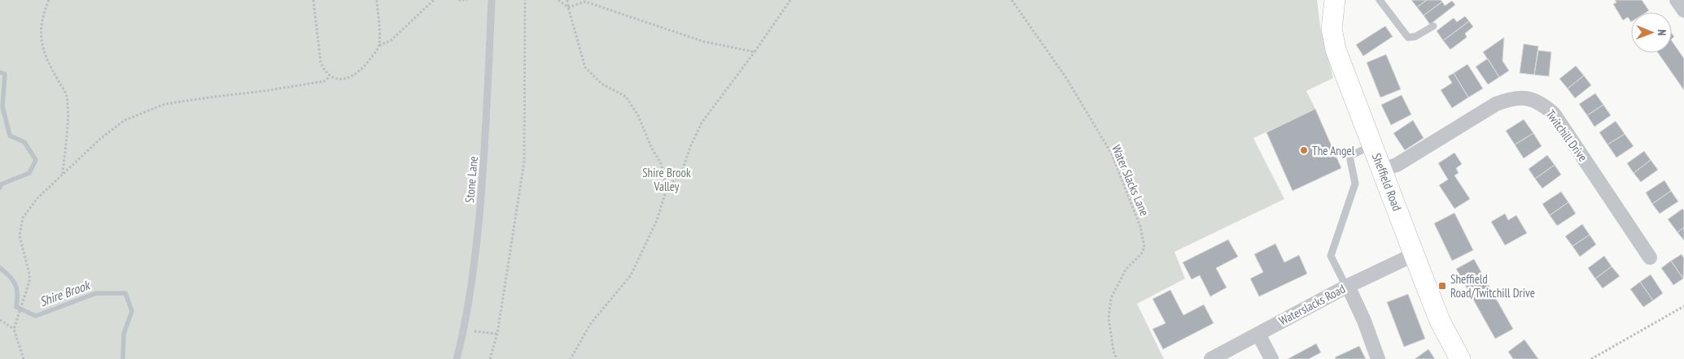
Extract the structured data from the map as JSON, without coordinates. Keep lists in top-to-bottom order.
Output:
{
  "streets": {
    "main road": ["Sheffield Road"],
    "street": ["Twitchill Drive", "Waterslacks Road"],
    "lane": ["Stone Lane"],
    "path": ["Water Slacks Lane"]
  },
  "crossings": [
    ["Twitchill Drive", "Sheffield Road"],
    ["Sheffield Road", "Waterslacks Road"]
  ],
  "water": ["Shire Brook"],
  "parks": ["Shire Brook Valley"],
  "places": {
    "other": ["The Angel"],
    "transit": ["Sheffield Road/Twitchill Drive"]
  },
  "north": "right"
}
